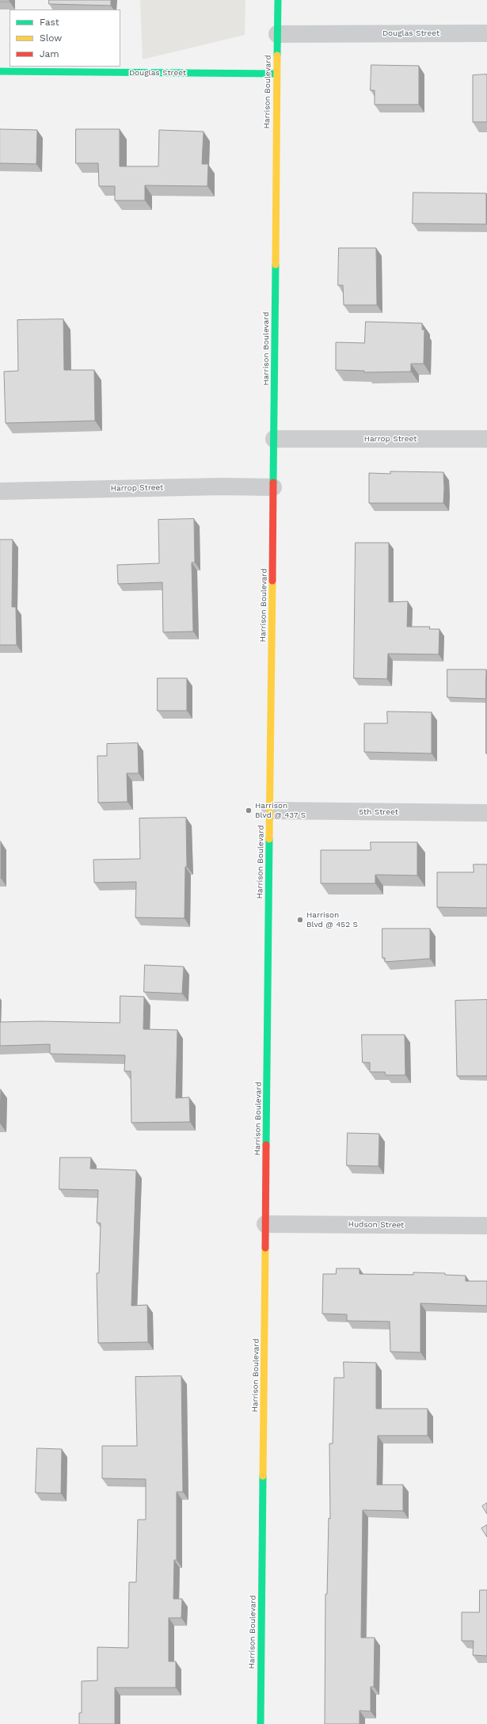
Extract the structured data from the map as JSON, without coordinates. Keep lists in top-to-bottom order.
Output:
{
  "streets": {
    "main road": ["Douglas Street", "Harrison Boulevard"],
    "street": ["Harrop Street", "5th Street", "Hudson Street"]
  },
  "crossings": [
    ["Douglas Street", "Harrison Boulevard"],
    ["Harrison Boulevard", "Harrop Street"],
    ["Harrison Boulevard", "5th Street"],
    ["Harrison Boulevard", "Hudson Street"]
  ],
  "places": ["Harrison Blvd @ 437 S", "Harrison Blvd @ 452 S"],
  "legend": ["Fast", "Slow", "Jam"]
}
